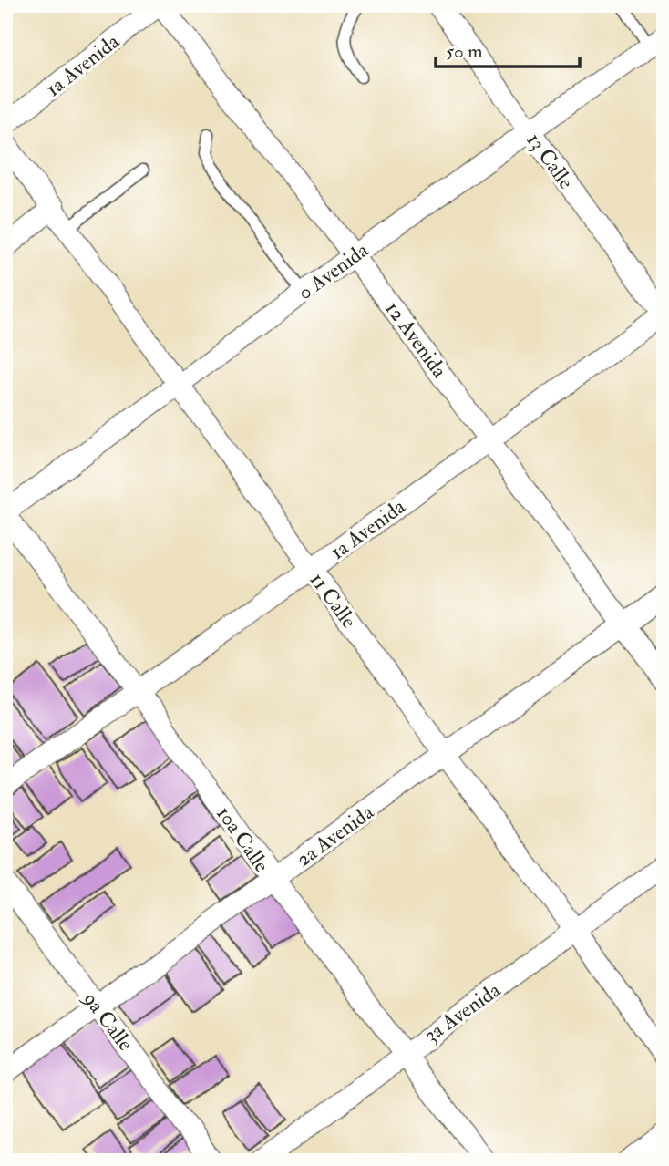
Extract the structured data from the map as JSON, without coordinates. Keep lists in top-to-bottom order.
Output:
{
  "streets": {
    "street": [
      "1a Avenida",
      "13 Calle",
      "0 Avenida",
      "12 Avenida",
      "11 Calle",
      "2a Avenida",
      "10a Calle",
      "3a Avenida",
      "9a Calle"
    ]
  },
  "crossings": [
    ["1a Avenida", "13 Calle"],
    ["1a Avenida", "12 Avenida"],
    ["1a Avenida", "11 Calle"],
    ["1a Avenida", "10a Calle"],
    ["13 Calle", "0 Avenida"],
    ["0 Avenida", "12 Avenida"],
    ["0 Avenida", "11 Calle"],
    ["0 Avenida", "10a Calle"],
    ["12 Avenida", "2a Avenida"],
    ["11 Calle", "2a Avenida"],
    ["11 Calle", "3a Avenida"],
    ["2a Avenida", "10a Calle"],
    ["2a Avenida", "9a Calle"],
    ["10a Calle", "3a Avenida"]
  ],
  "scale_bar": "50 m"
}
